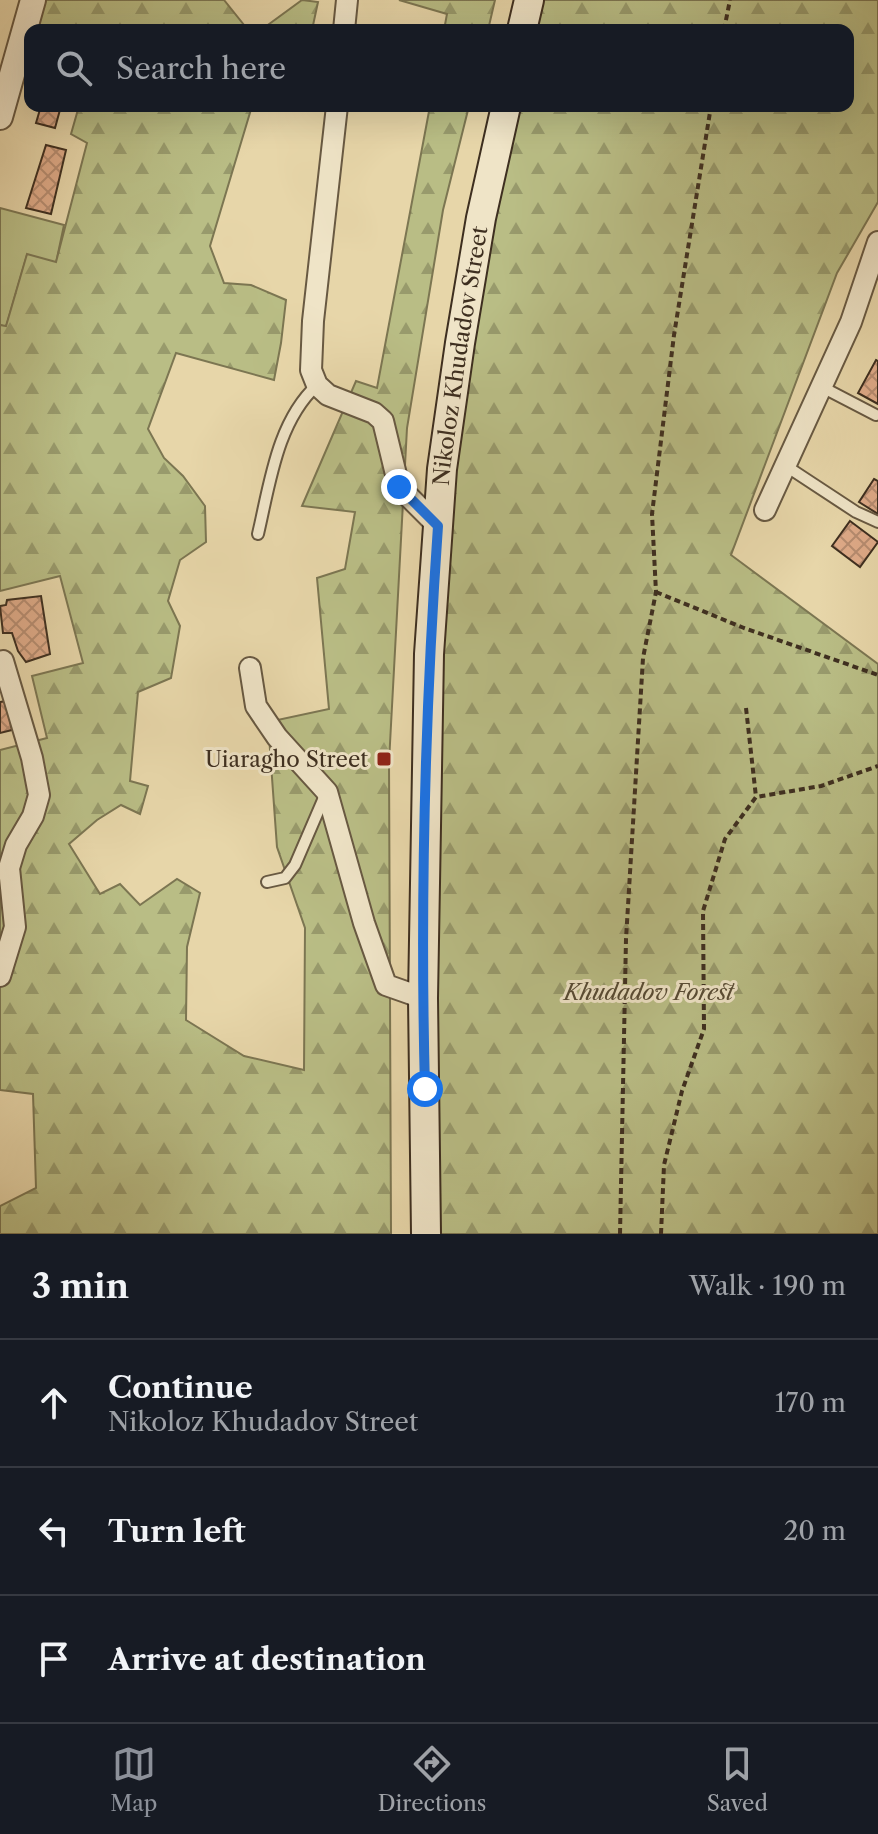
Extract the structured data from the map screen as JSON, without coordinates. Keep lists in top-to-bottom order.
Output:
{
  "streets": {
    "main road": ["Nikoloz Khudadov Street"]
  },
  "parks": ["Khudadov Forest"],
  "places": {
    "transit": ["Uiaragho Street"]
  },
  "page": {
    "search": "Search here",
    "heading": ["3 min", "Walk · 190 m"],
    "list": [
      ["Continue", "Nikoloz Khudadov Street", "170 m"],
      ["Turn left", "20 m"],
      "Arrive at destination"
    ],
    "nav": ["Map", "Directions", "Saved"]
  }
}
